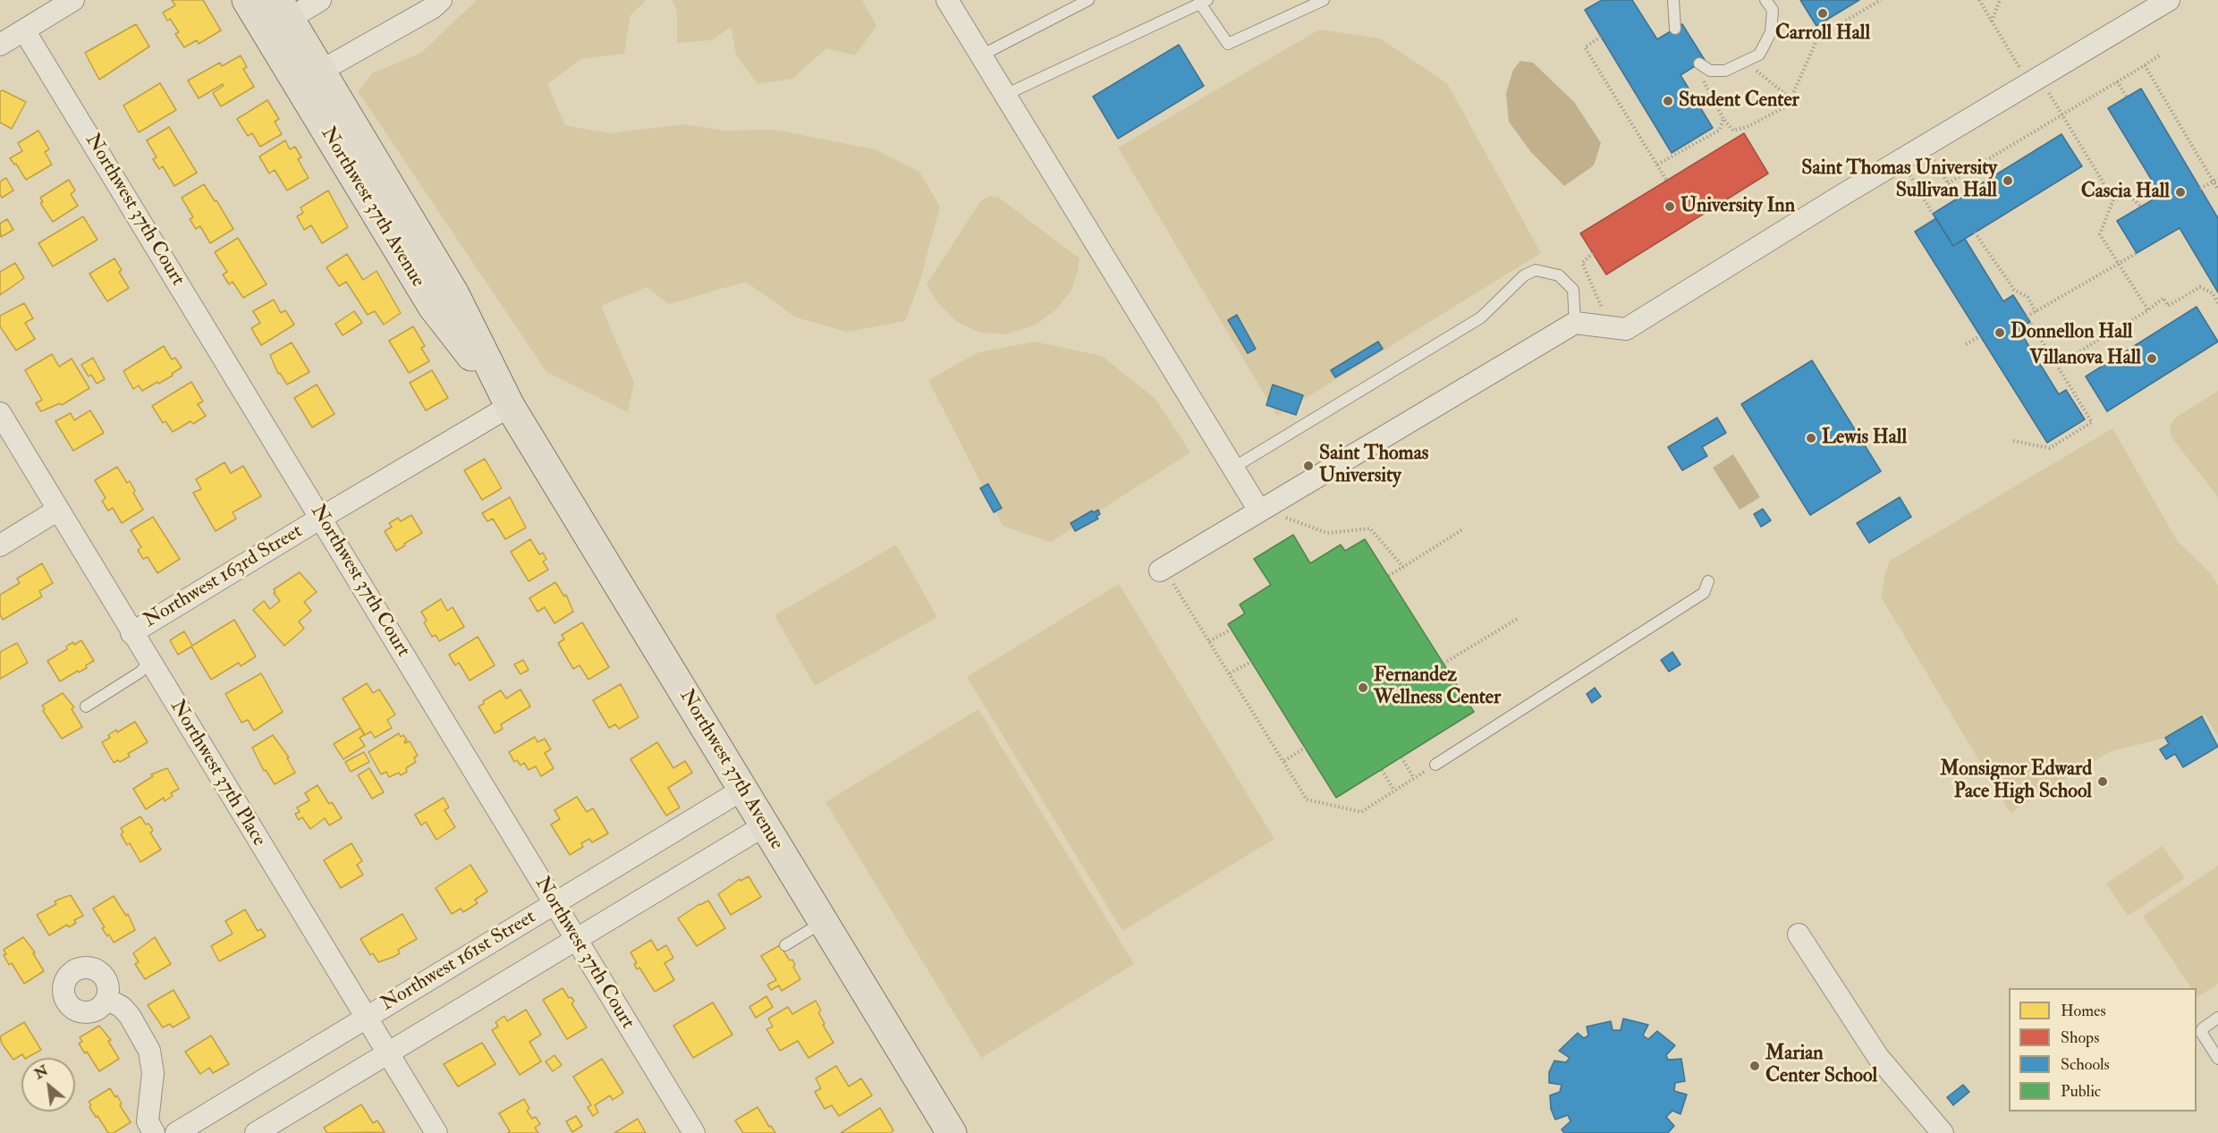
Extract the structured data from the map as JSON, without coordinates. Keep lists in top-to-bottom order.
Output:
{
  "streets": {
    "main road": ["Northwest 37th Avenue"],
    "street": [
      "Northwest 37th Court",
      "Northwest 163rd Street",
      "Northwest 37th Place",
      "Northwest 161st Street"
    ]
  },
  "crossings": [
    ["Northwest 37th Avenue", "Northwest 163rd Street"],
    ["Northwest 37th Avenue", "Northwest 161st Street"],
    ["Northwest 37th Court", "Northwest 163rd Street"],
    ["Northwest 37th Court", "Northwest 161st Street"],
    ["Northwest 163rd Street", "Northwest 37th Place"],
    ["Northwest 37th Place", "Northwest 161st Street"]
  ],
  "places": [
    "Carroll Hall",
    "Student Center",
    "Saint Thomas University Sullivan Hall",
    "Cascia Hall",
    "University Inn",
    "Donnellon Hall",
    "Villanova Hall",
    "Lewis Hall",
    "Saint Thomas University",
    "Fernandez Wellness Center",
    "Monsignor Edward Pace High School",
    "Marian Center School"
  ],
  "legend": [
    "Homes",
    "Shops",
    "Schools",
    "Public"
  ],
  "north": "top left"
}
